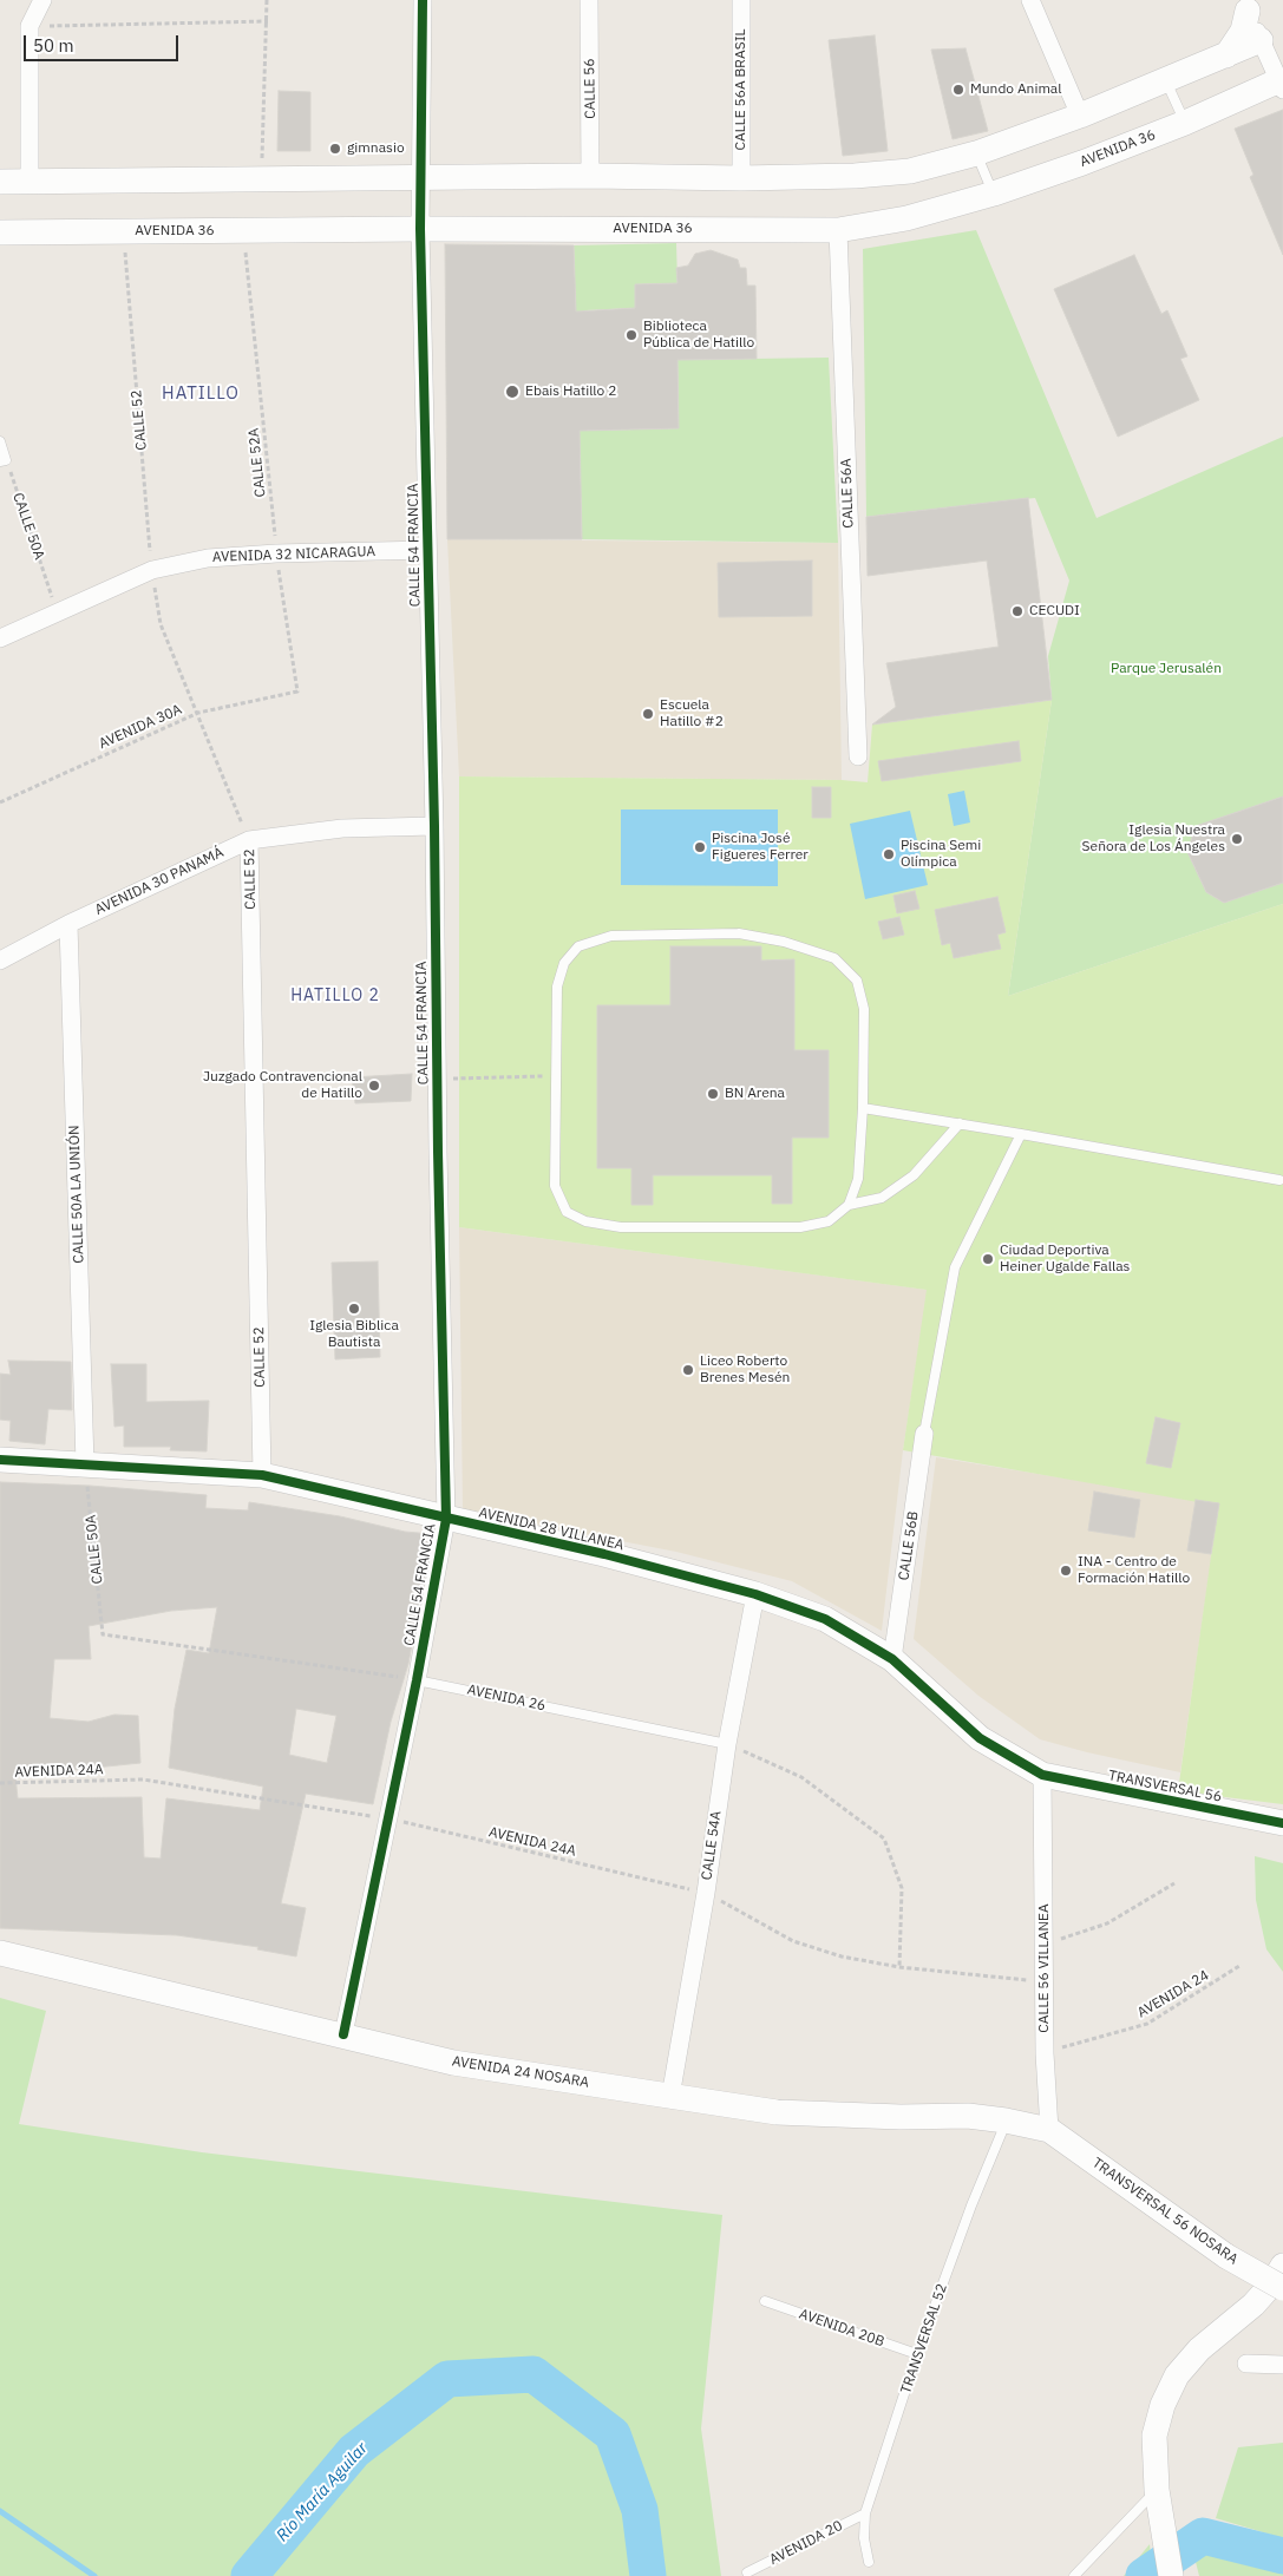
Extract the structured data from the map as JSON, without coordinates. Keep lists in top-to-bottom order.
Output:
{
  "streets": {
    "street": [
      "CALLE 56",
      "CALLE 56A BRASIL",
      "AVENIDA 36",
      "CALLE 52",
      "CALLE 56A",
      "CALLE 54 FRANCIA",
      "AVENIDA 32 NICARAGUA",
      "AVENIDA 30 PANAMÁ",
      "CALLE 50A LA UNIÓN",
      "AVENIDA 28 VILLANEA",
      "CALLE 56B",
      "TRANSVERSAL 56",
      "CALLE 54A",
      "CALLE 56 VILLANEA",
      "AVENIDA 24 NOSARA",
      "TRANSVERSAL 56 NOSARA"
    ],
    "lane": [
      "AVENIDA 26",
      "AVENIDA 20B",
      "TRANSVERSAL 52",
      "AVENIDA 20"
    ],
    "path": [
      "CALLE 52A",
      "CALLE 50A",
      "AVENIDA 30A",
      "AVENIDA 24A",
      "AVENIDA 24"
    ]
  },
  "crossings": [
    ["AVENIDA 36", "CALLE 52"],
    ["AVENIDA 36", "CALLE 52A"],
    ["AVENIDA 36", "CALLE 56A"],
    ["AVENIDA 36", "CALLE 54 FRANCIA"],
    ["CALLE 52", "AVENIDA 32 NICARAGUA"],
    ["CALLE 52", "AVENIDA 30A"],
    ["CALLE 52", "AVENIDA 30 PANAMÁ"],
    ["CALLE 52", "AVENIDA 28 VILLANEA"],
    ["CALLE 52A", "AVENIDA 32 NICARAGUA"],
    ["CALLE 52A", "AVENIDA 30A"],
    ["CALLE 50A", "CALLE 54 FRANCIA"],
    ["CALLE 50A", "AVENIDA 32 NICARAGUA"],
    ["CALLE 50A", "CALLE 50A LA UNIÓN"],
    ["CALLE 50A", "AVENIDA 28 VILLANEA"],
    ["CALLE 50A", "AVENIDA 26"],
    ["CALLE 54 FRANCIA", "AVENIDA 32 NICARAGUA"],
    ["CALLE 54 FRANCIA", "AVENIDA 30 PANAMÁ"],
    ["CALLE 54 FRANCIA", "AVENIDA 28 VILLANEA"],
    ["CALLE 54 FRANCIA", "AVENIDA 26"],
    ["CALLE 54 FRANCIA", "AVENIDA 24A"],
    ["CALLE 54 FRANCIA", "AVENIDA 24 NOSARA"],
    ["AVENIDA 30 PANAMÁ", "CALLE 50A LA UNIÓN"],
    ["CALLE 50A LA UNIÓN", "AVENIDA 28 VILLANEA"],
    ["AVENIDA 28 VILLANEA", "CALLE 56B"],
    ["AVENIDA 28 VILLANEA", "TRANSVERSAL 56"],
    ["AVENIDA 28 VILLANEA", "CALLE 54A"],
    ["AVENIDA 28 VILLANEA", "CALLE 56 VILLANEA"],
    ["AVENIDA 26", "CALLE 54A"],
    ["AVENIDA 24A", "CALLE 54A"],
    ["AVENIDA 24A", "CALLE 56 VILLANEA"],
    ["TRANSVERSAL 56", "CALLE 56 VILLANEA"],
    ["CALLE 54A", "AVENIDA 24 NOSARA"],
    ["CALLE 56 VILLANEA", "AVENIDA 24"],
    ["CALLE 56 VILLANEA", "AVENIDA 24 NOSARA"],
    ["CALLE 56 VILLANEA", "TRANSVERSAL 56 NOSARA"],
    ["AVENIDA 24 NOSARA", "TRANSVERSAL 56 NOSARA"],
    ["AVENIDA 24 NOSARA", "TRANSVERSAL 52"],
    ["AVENIDA 20B", "TRANSVERSAL 52"],
    ["TRANSVERSAL 52", "AVENIDA 20"]
  ],
  "districts": ["HATILLO", "HATILLO 2"],
  "water": ["Río María Aguilar"],
  "parks": ["Parque Jerusalén"],
  "places": [
    "Mundo Animal",
    "gimnasio",
    "Biblioteca Pública de Hatillo",
    "Ebais Hatillo 2",
    "CECUDI",
    "Escuela Hatillo #2",
    "Iglesia Nuestra Señora de Los Ángeles",
    "Piscina José Figueres Ferrer",
    "Piscina Semi Olímpica",
    "Juzgado Contravencional de Hatillo",
    "BN Arena",
    "Ciudad Deportiva Heiner Ugalde Fallas",
    "Iglesia Biblica Bautista",
    "Liceo Roberto Brenes Mesén",
    "INA - Centro de Formación Hatillo"
  ],
  "scale_bar": "50 m"
}
